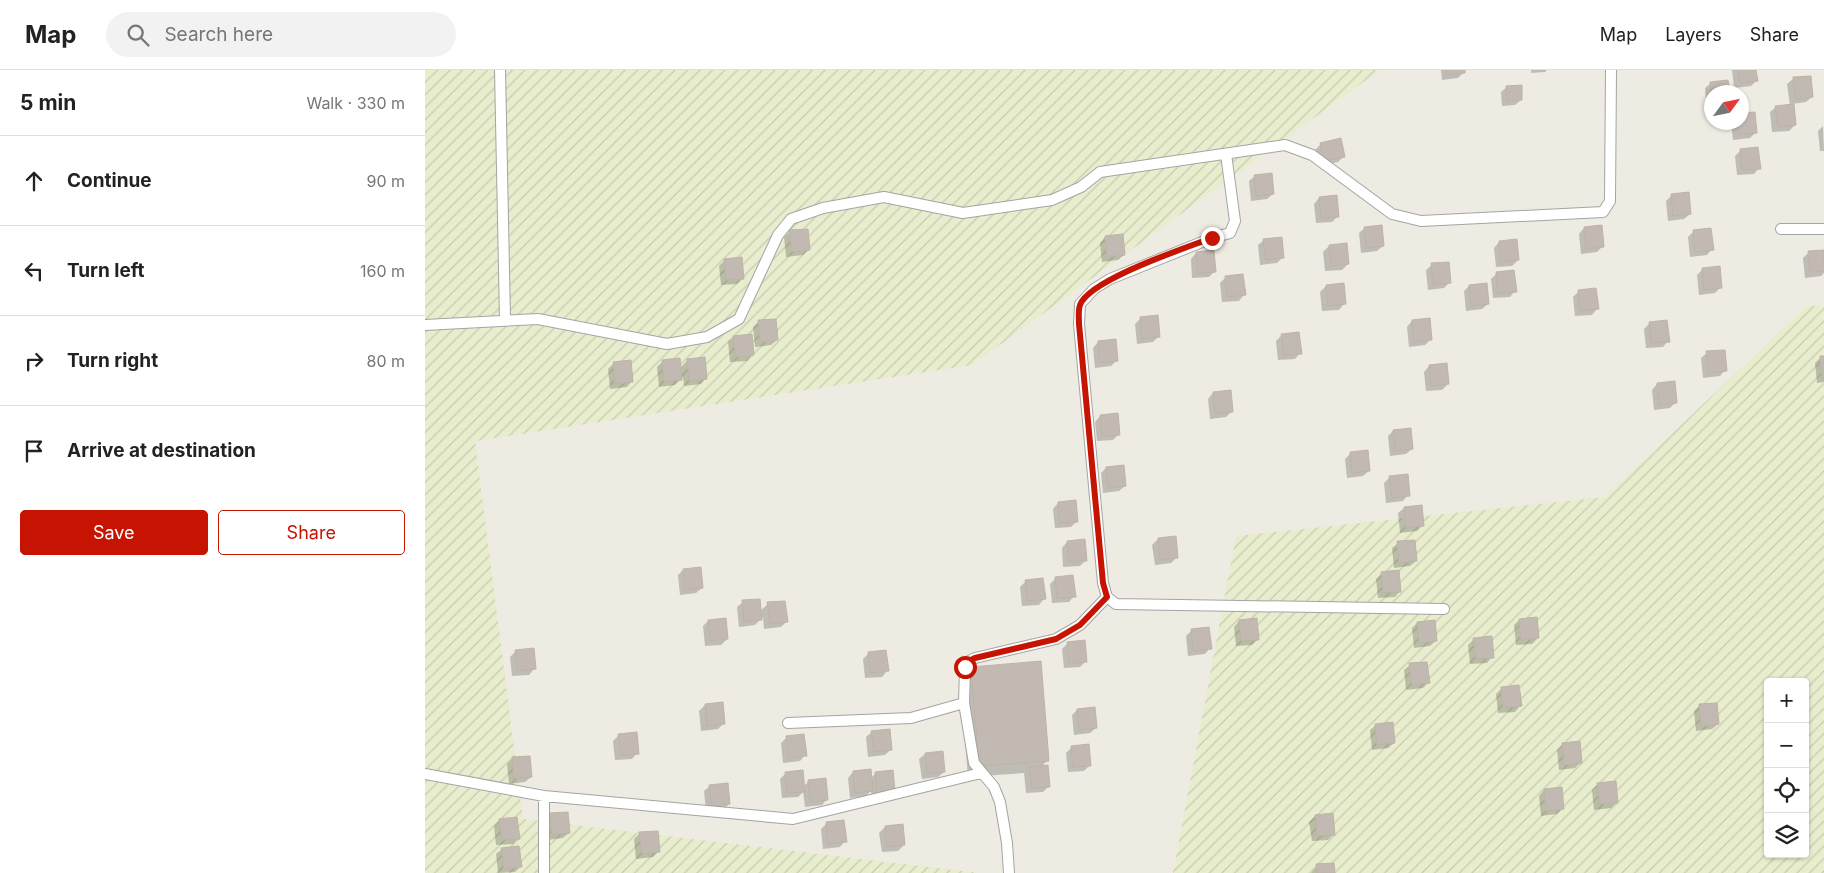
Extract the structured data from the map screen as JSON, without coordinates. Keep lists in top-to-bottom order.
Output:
{
  "north": "top right",
  "page": {
    "header": "Map",
    "search": "Search here",
    "nav": ["Map", "Layers", "Share"],
    "heading": ["5 min", "Walk · 330 m"],
    "list": [
      ["Continue", "90 m"],
      ["Turn left", "160 m"],
      ["Turn right", "80 m"],
      "Arrive at destination"
    ],
    "buttons": ["Save", "Share"],
    "map_buttons": ["+", "−"]
  }
}
